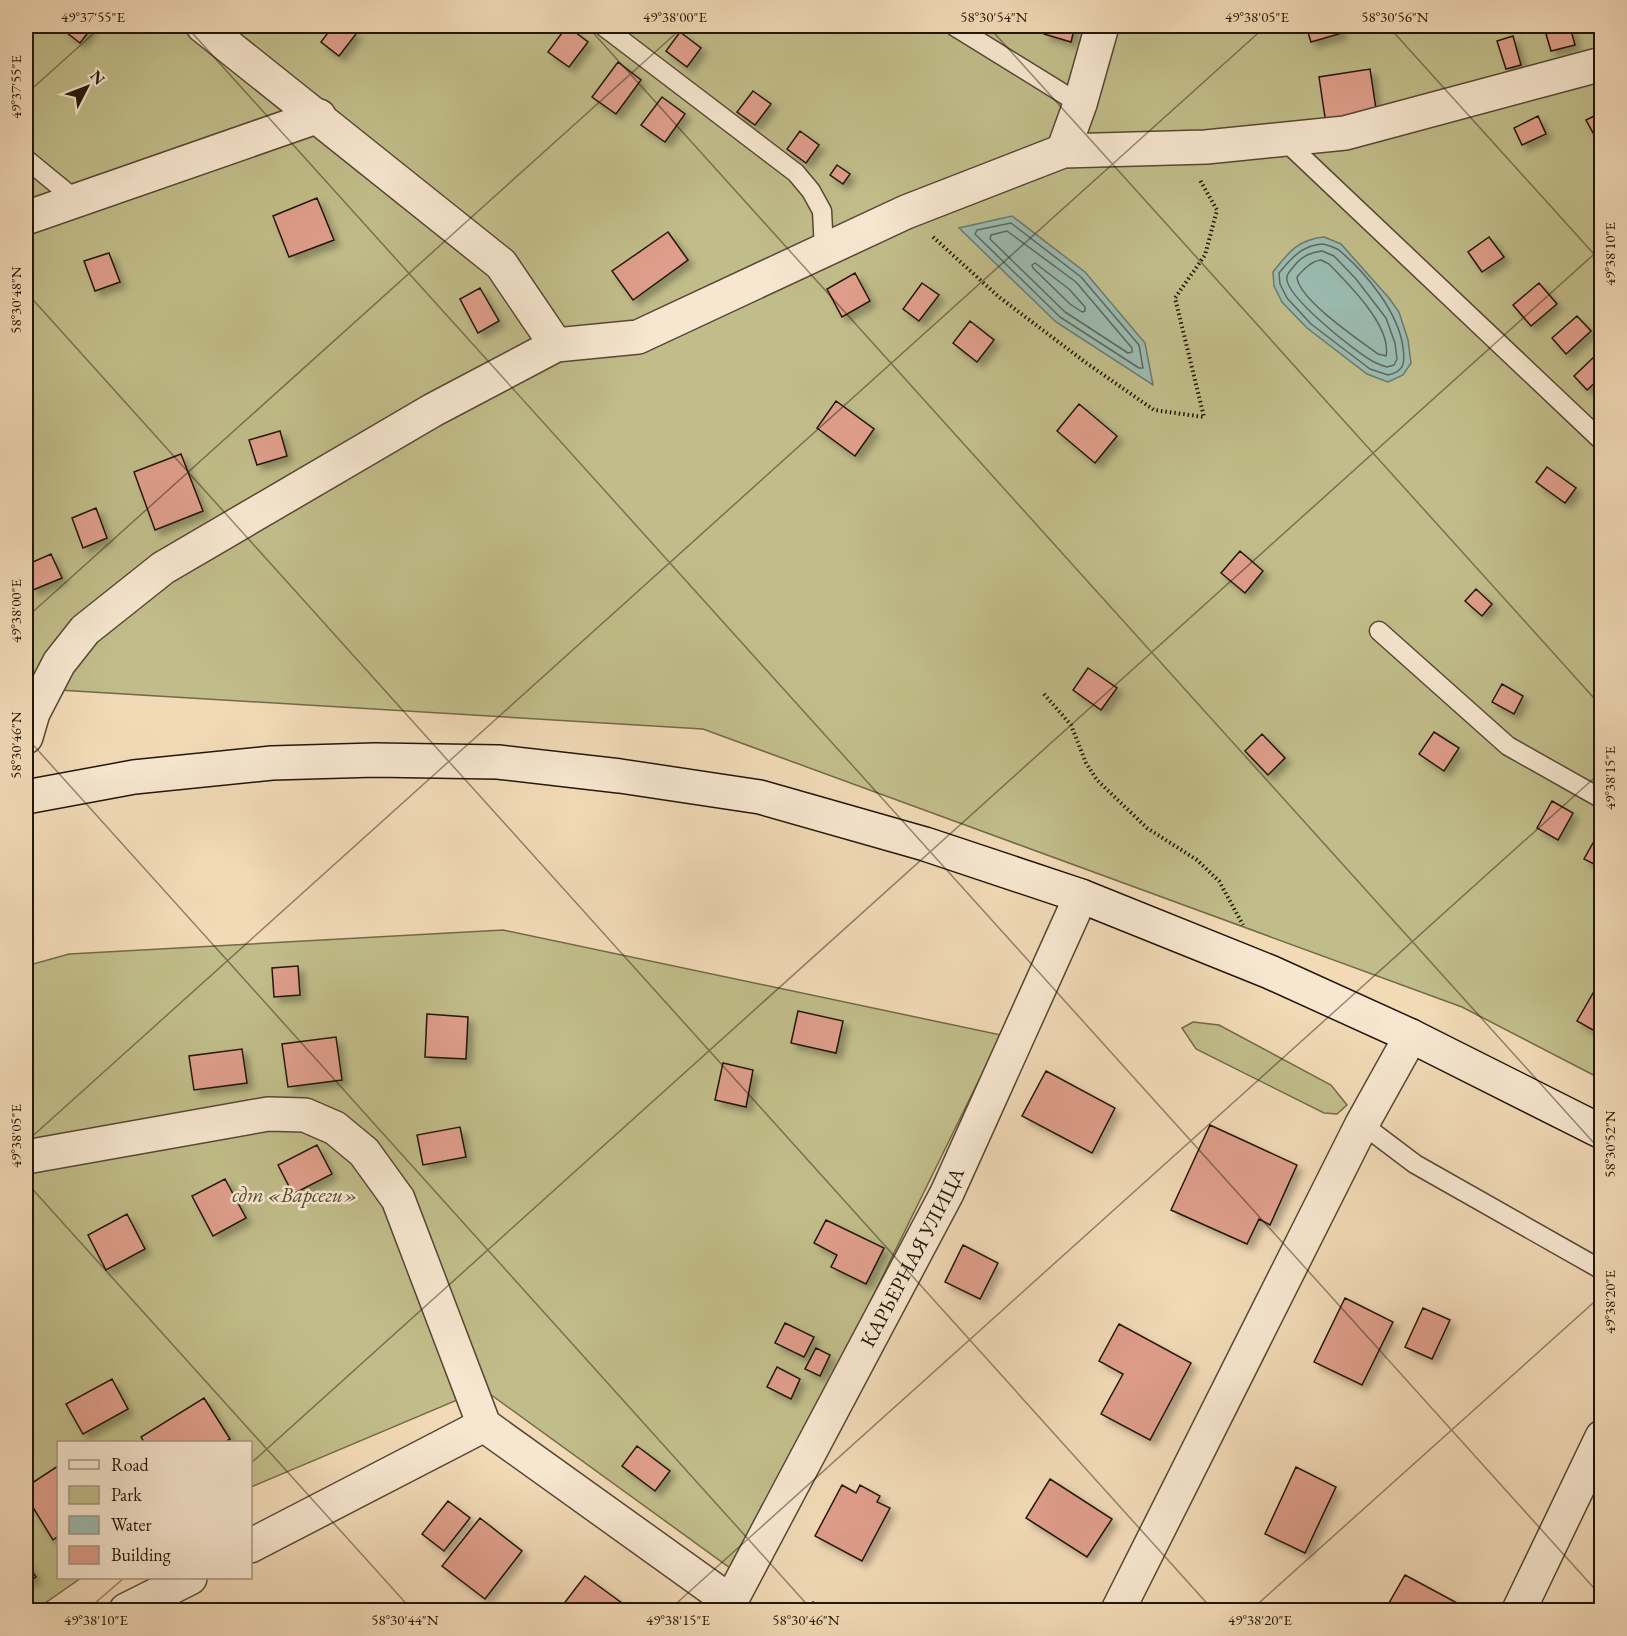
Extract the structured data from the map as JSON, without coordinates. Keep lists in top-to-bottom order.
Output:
{
  "streets": {
    "street": ["КАРЬЕРНАЯ УЛИЦА"]
  },
  "parks": ["сдт «Варсеги»"],
  "legend": [
    "Road",
    "Park",
    "Water",
    "Building"
  ],
  "north": "top right",
  "coordinates": [
    "49°37'55\"E",
    "49°38'00\"E",
    "58°30'54\"N",
    "49°38'05\"E",
    "58°30'56\"N",
    "49°38'10\"E",
    "58°30'48\"N",
    "58°30'46\"N",
    "49°38'15\"E",
    "58°30'52\"N",
    "49°38'20\"E",
    "58°30'44\"N"
  ]
}
